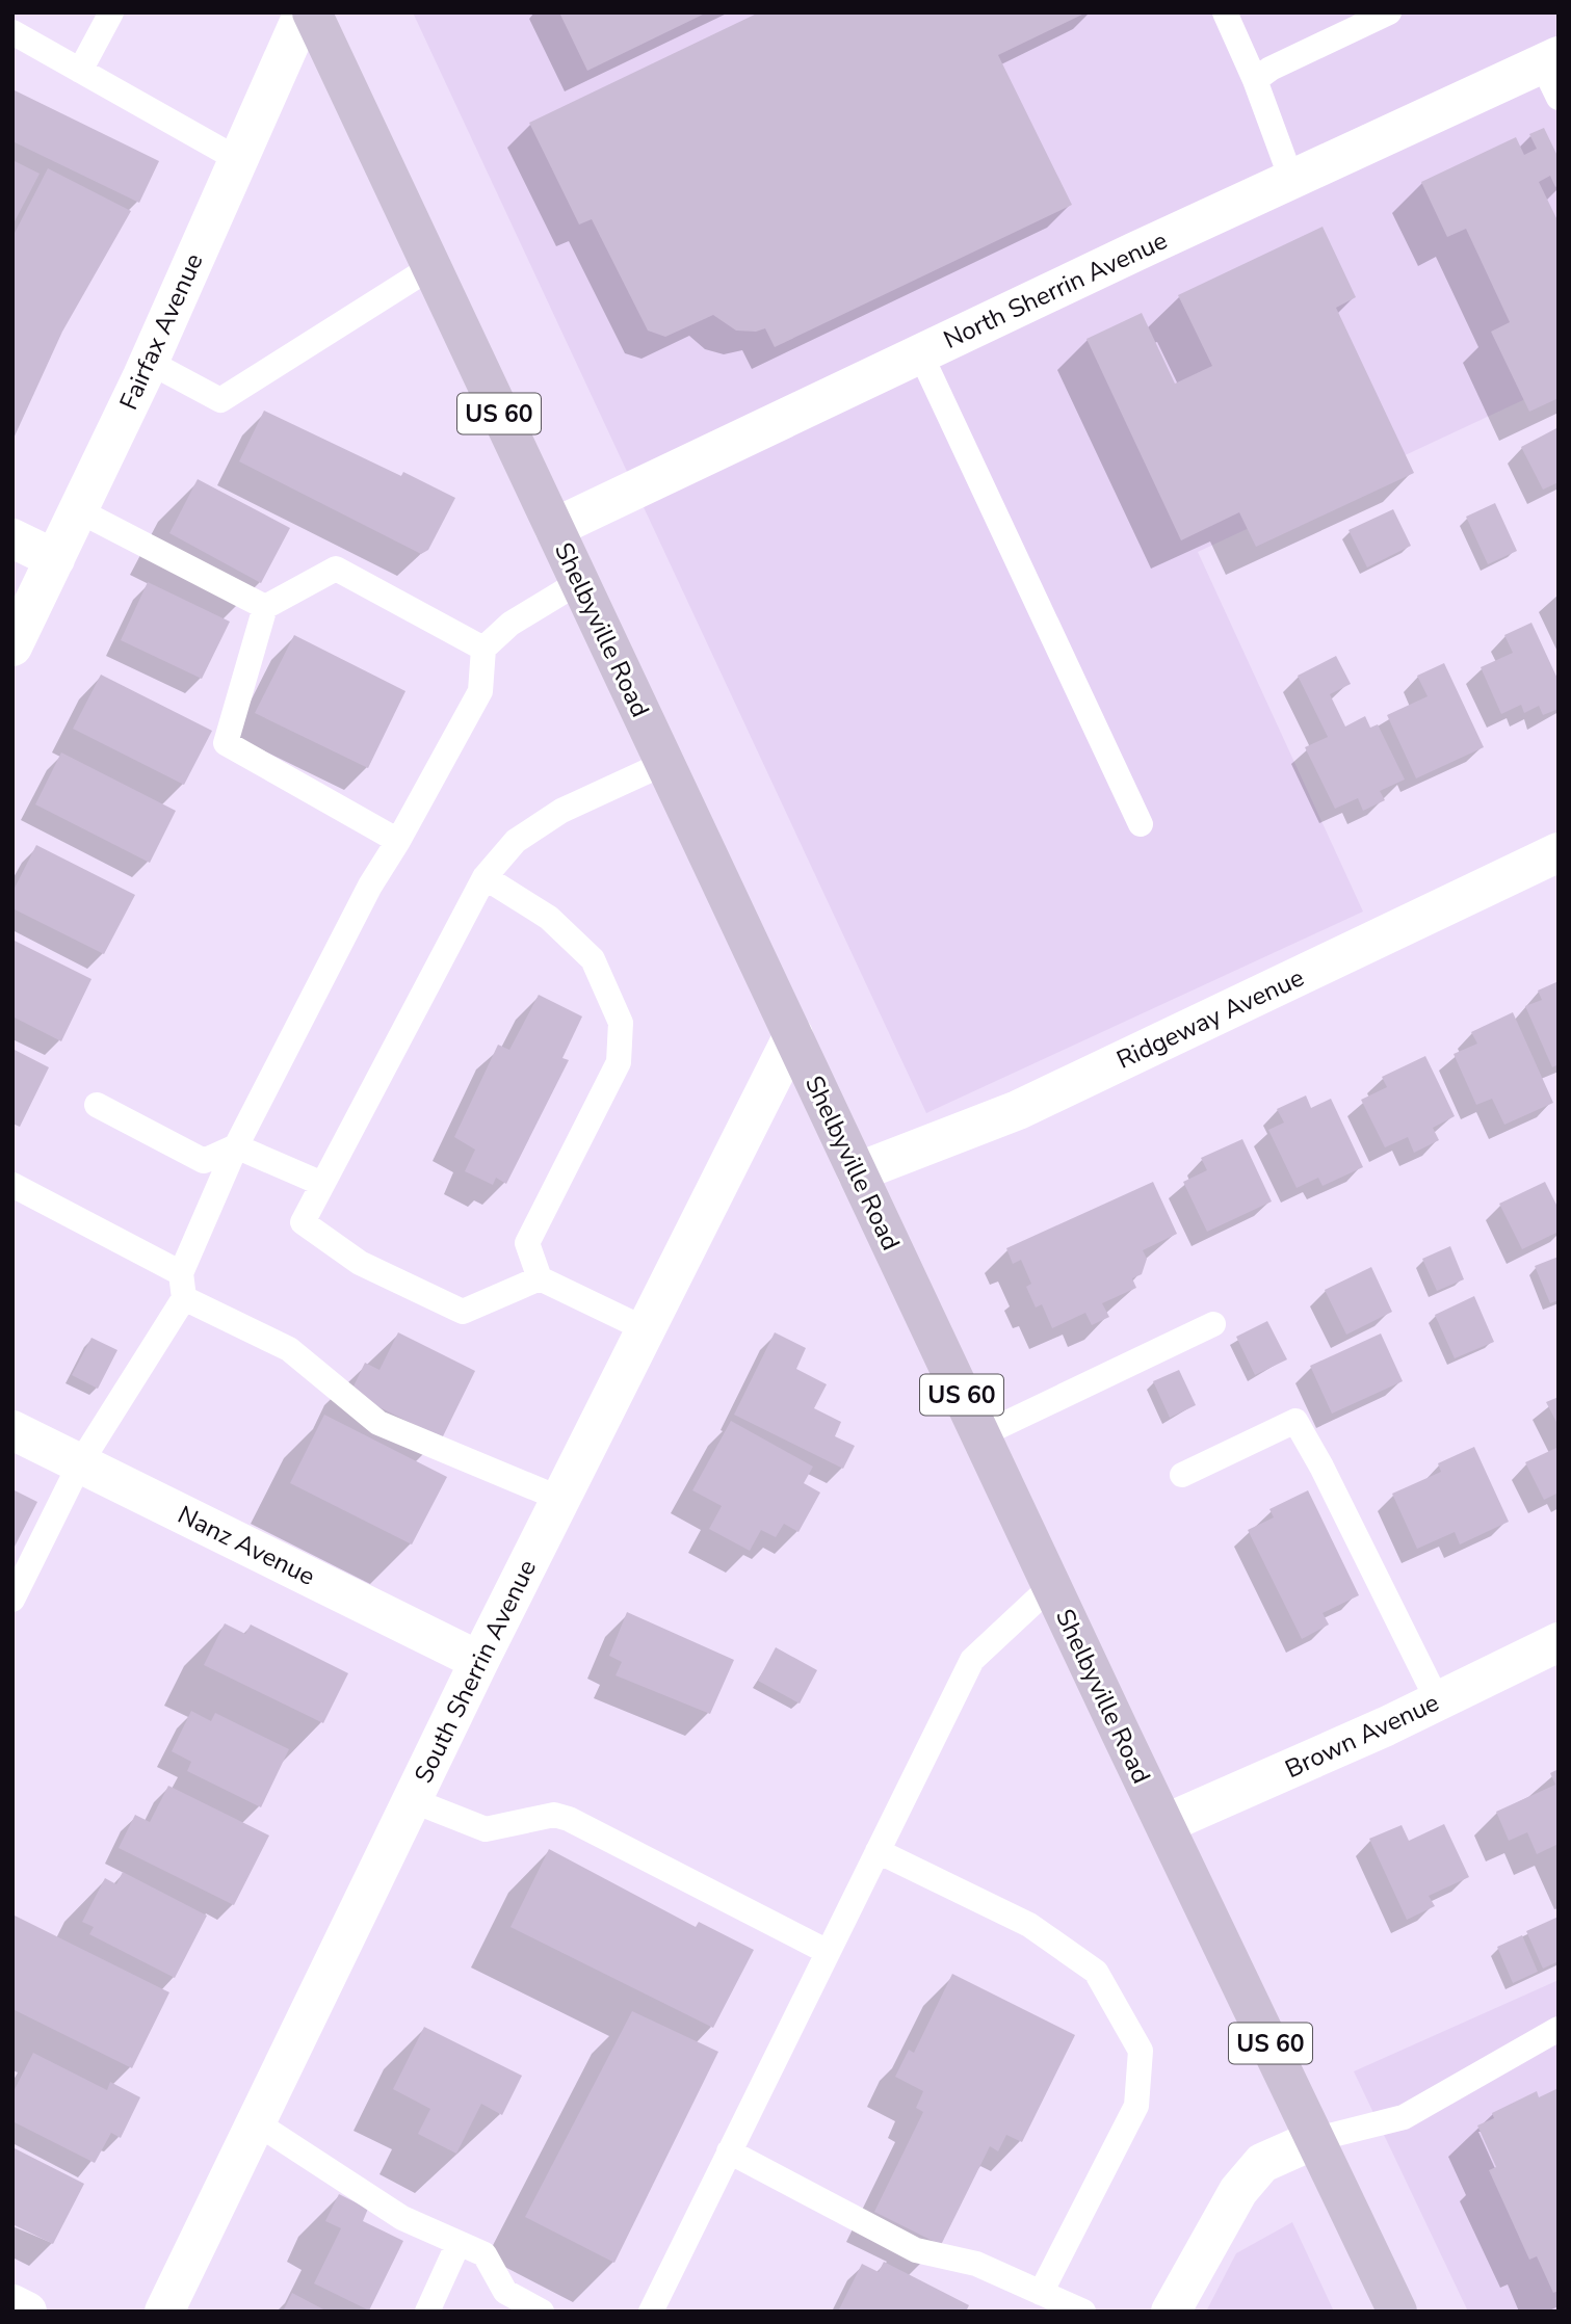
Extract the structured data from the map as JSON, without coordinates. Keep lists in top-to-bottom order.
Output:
{
  "streets": {
    "main road": ["US 60", "Shelbyville Road"],
    "street": [
      "North Sherrin Avenue",
      "Fairfax Avenue",
      "Ridgeway Avenue",
      "Nanz Avenue",
      "South Sherrin Avenue",
      "Brown Avenue"
    ]
  },
  "crossings": [
    ["North Sherrin Avenue", "Shelbyville Road"],
    ["Shelbyville Road", "Ridgeway Avenue"],
    ["Shelbyville Road", "South Sherrin Avenue"],
    ["Shelbyville Road", "Brown Avenue"],
    ["Nanz Avenue", "South Sherrin Avenue"]
  ]
}
